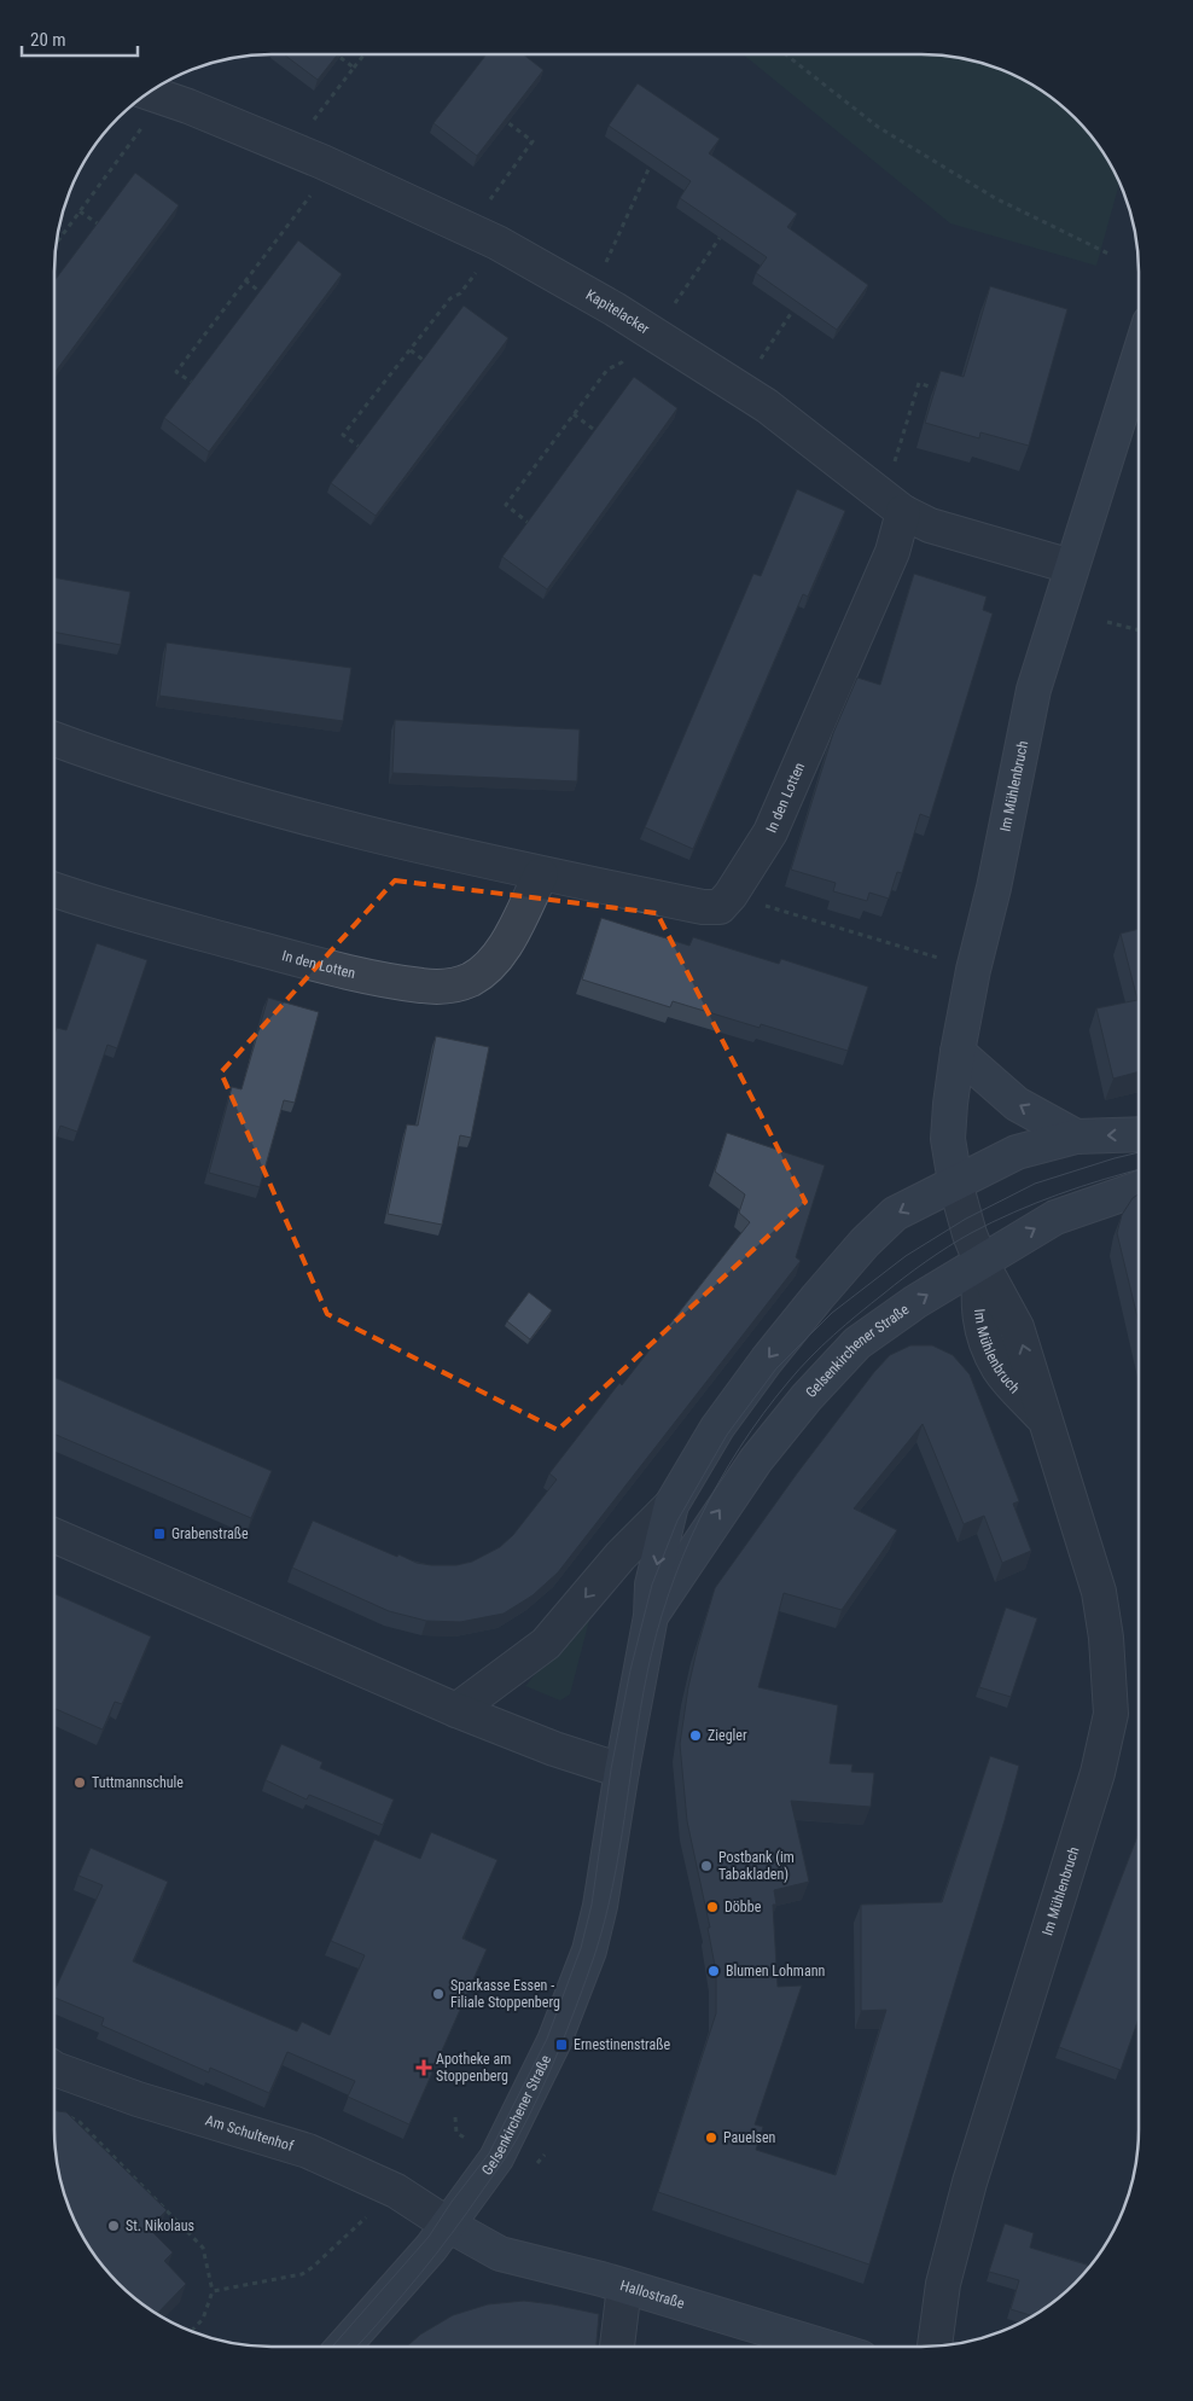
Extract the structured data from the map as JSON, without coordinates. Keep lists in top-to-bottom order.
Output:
{
  "streets": {
    "main road": ["Im Mühlenbruch", "Gelsenkirchener Straße", "Hallostraße"],
    "street": ["Kapitelacker", "In den Lotten", "Am Schultenhof"]
  },
  "crossings": [
    ["Kapitelacker", "Im Mühlenbruch"],
    ["Kapitelacker", "In den Lotten"],
    ["Im Mühlenbruch", "Gelsenkirchener Straße"],
    ["Gelsenkirchener Straße", "Am Schultenhof"],
    ["Gelsenkirchener Straße", "Hallostraße"],
    ["Am Schultenhof", "Hallostraße"]
  ],
  "places": {
    "transit": ["Grabenstraße", "Ernestinenstraße"],
    "other": [
      "Ziegler",
      "Tuttmannschule",
      "Postbank (im Tabakladen)",
      "Döbbe",
      "Blumen Lohmann",
      "Sparkasse Essen - Filiale Stoppenberg",
      "Pauelsen",
      "St. Nikolaus"
    ],
    "health": ["Apotheke am Stoppenberg"]
  },
  "scale_bar": "20 m"
}
